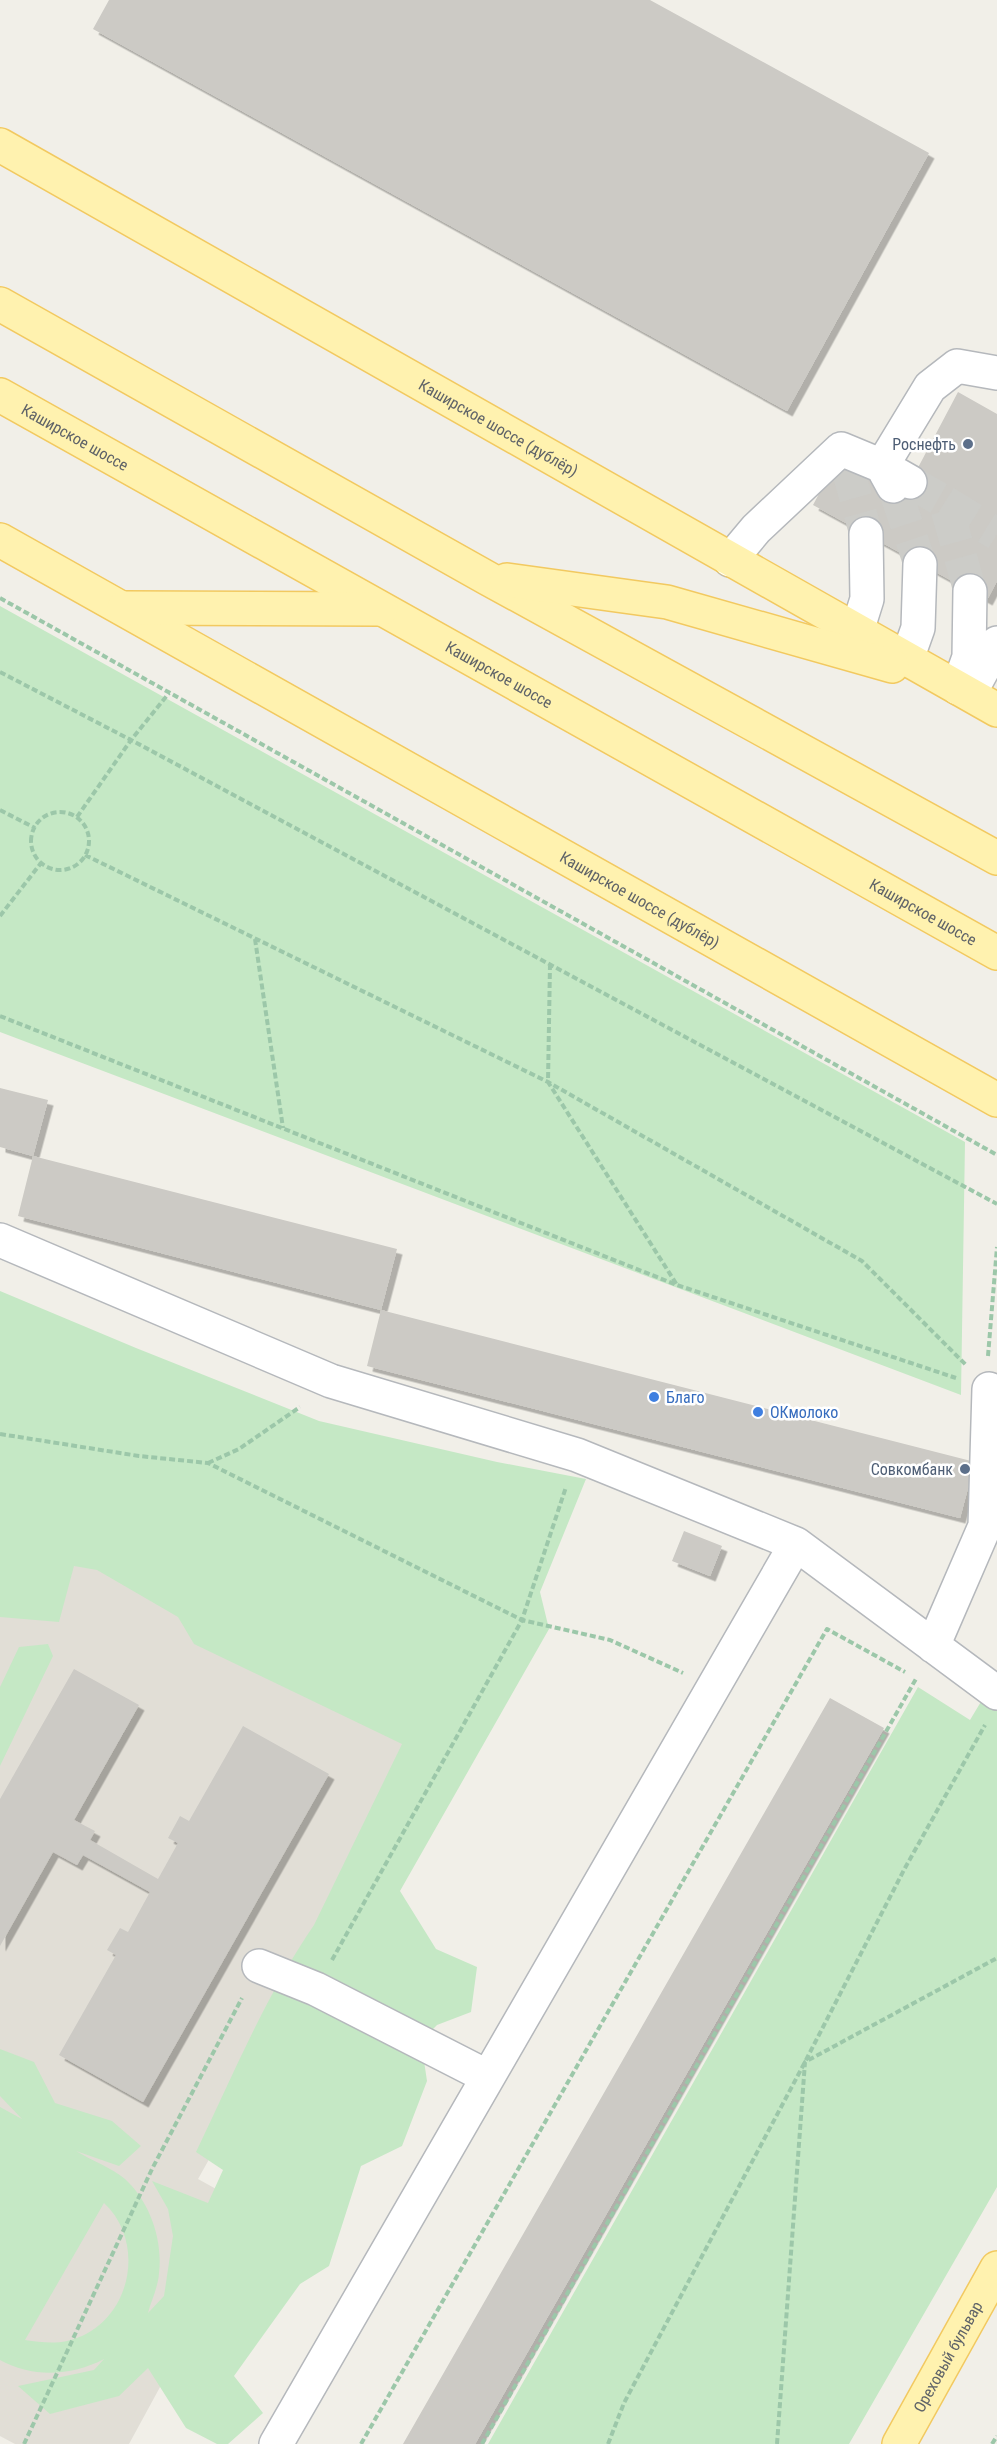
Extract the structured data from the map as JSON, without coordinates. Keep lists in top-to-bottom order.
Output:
{
  "streets": {
    "main road": ["Каширское шоссе (дублёр)", "Каширское шоссе", "Ореховый бульвар"]
  },
  "places": [
    "Роснефть",
    "Благо",
    "ОКмолоко",
    "Совкомбанк"
  ]
}
